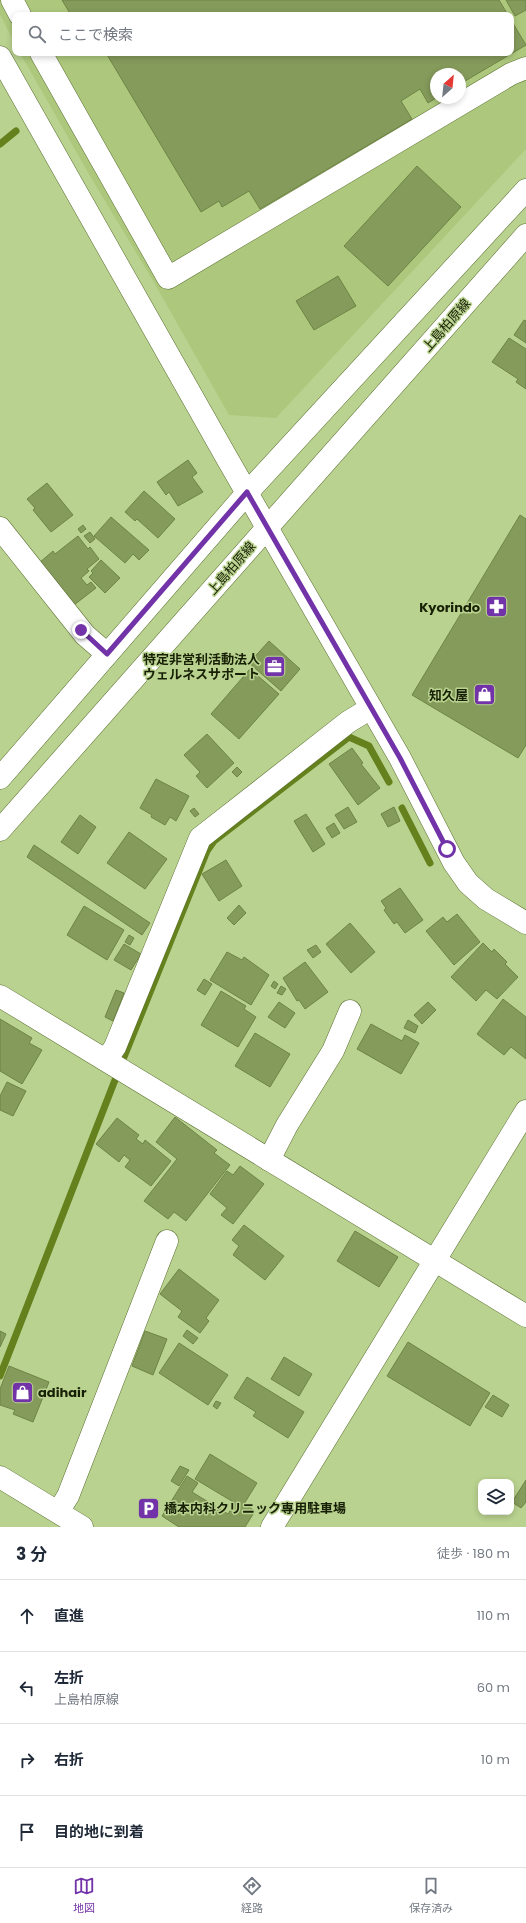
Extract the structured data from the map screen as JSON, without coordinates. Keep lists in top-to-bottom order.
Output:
{
  "streets": {
    "street": ["上島柏原線"]
  },
  "places": {
    "pharmacy": ["Kyorindo"],
    "office": ["特定非営利活動法人 ウェルネスサポート"],
    "shop": ["知久屋", "adihair"],
    "parking": ["橋本内科クリニック専用駐車場"]
  },
  "north": "top right",
  "page": {
    "search": "ここで検索",
    "heading": ["3 分", "徒歩 · 180 m"],
    "list": [
      ["直進", "110 m"],
      ["左折", "上島柏原線", "60 m"],
      ["右折", "10 m"],
      "目的地に到着"
    ],
    "nav": ["地図", "経路", "保存済み"]
  }
}
